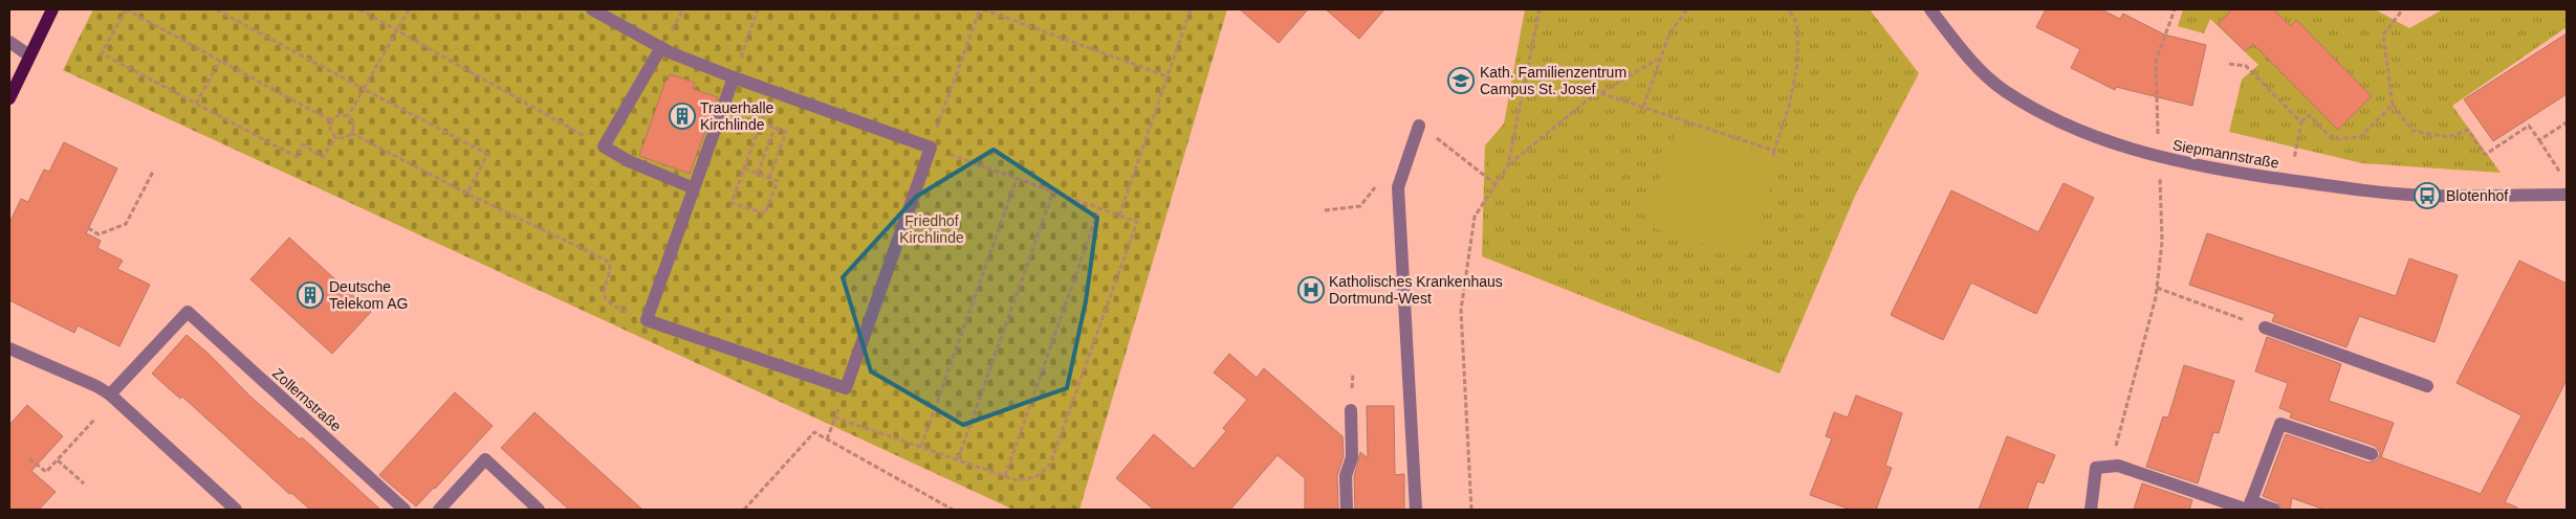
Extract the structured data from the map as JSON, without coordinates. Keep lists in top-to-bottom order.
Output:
{
  "streets": {
    "street": ["Siepmannstraße", "Zollernstraße"]
  },
  "parks": ["Friedhof Kirchlinde"],
  "places": {
    "school or university": ["Kath. Familienzentrum Campus St. Josef"],
    "building": ["Trauerhalle Kirchlinde", "Deutsche Telekom AG"],
    "bus stop": ["Blotenhof"],
    "hospital": ["Katholisches Krankenhaus Dortmund-West"]
  }
}
